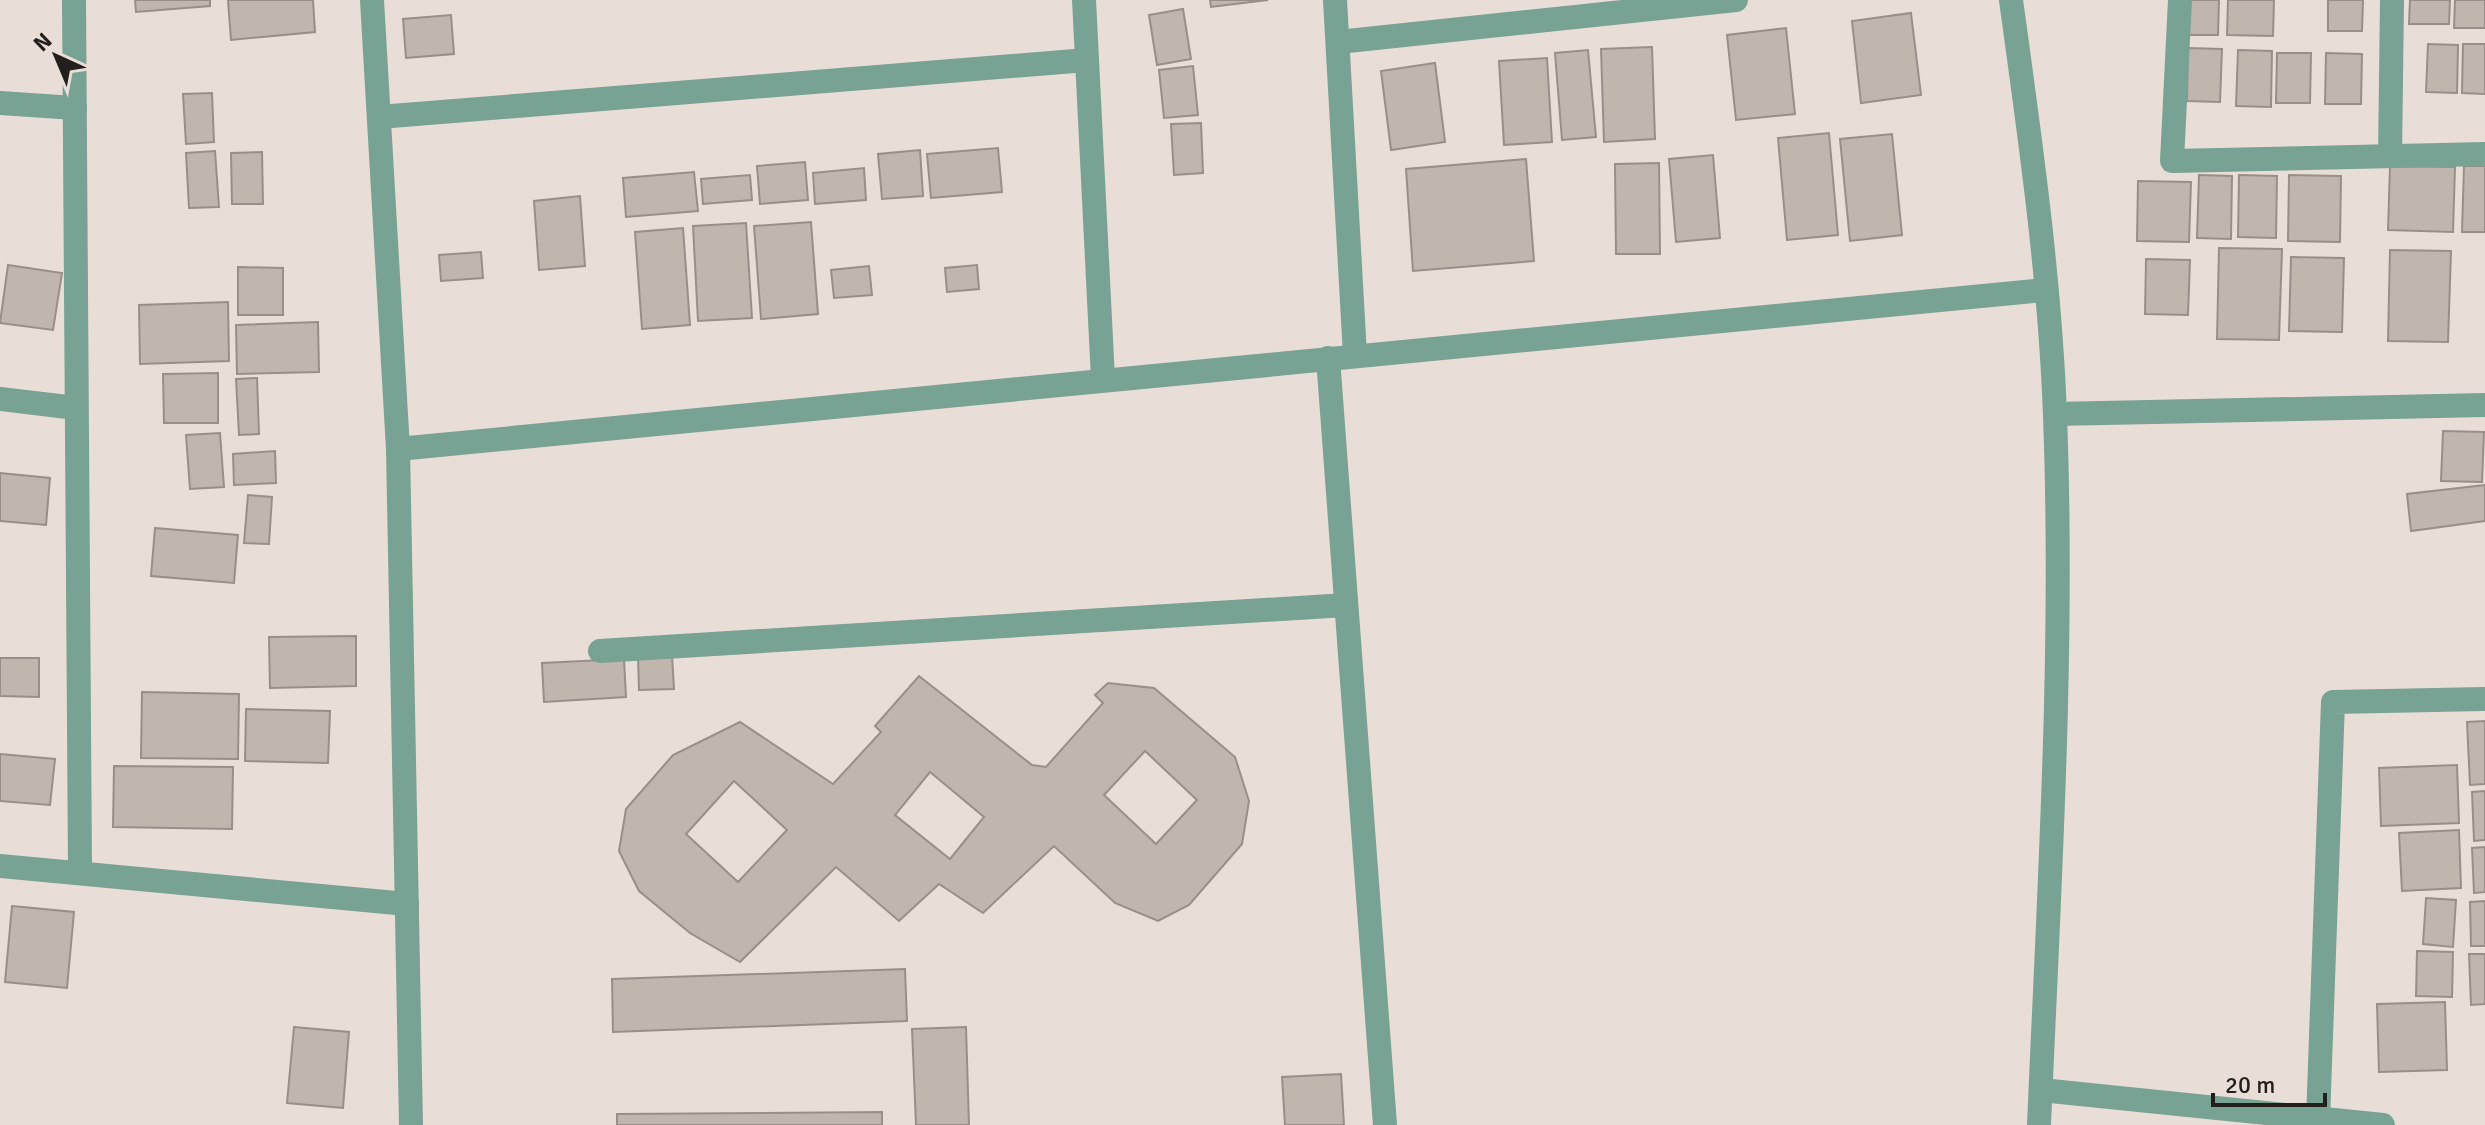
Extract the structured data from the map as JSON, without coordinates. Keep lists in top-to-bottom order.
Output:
{
  "scale_bar": "20 m",
  "north": "top left"
}
